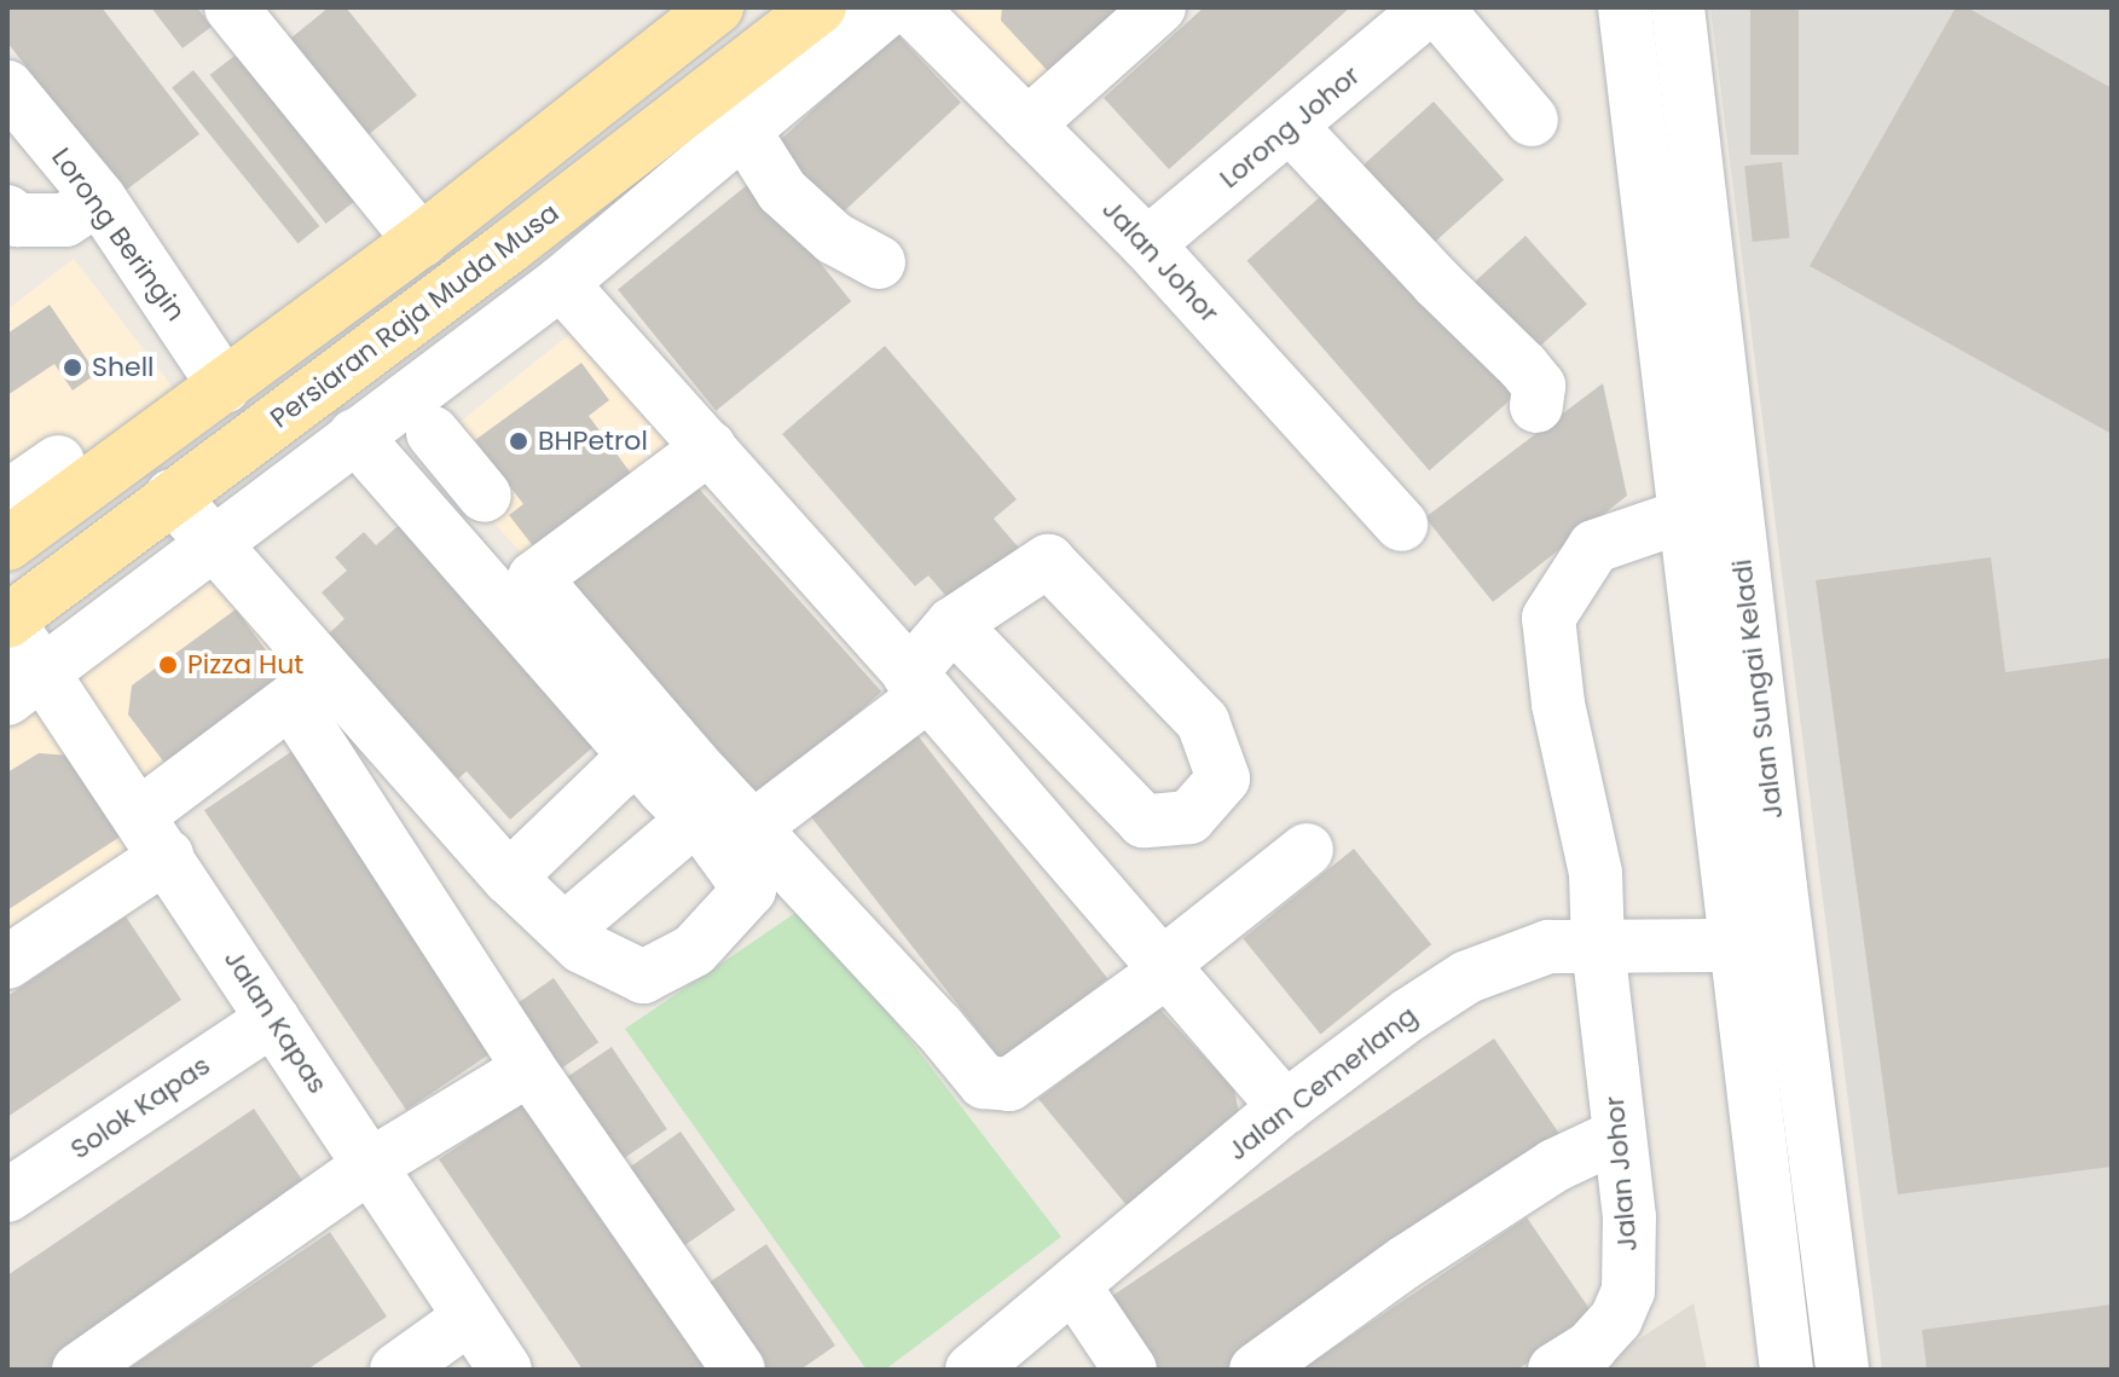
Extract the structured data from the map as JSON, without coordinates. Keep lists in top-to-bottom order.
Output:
{
  "streets": {
    "main road": ["Persiaran Raja Muda Musa"],
    "street": [
      "Lorong Johor",
      "Lorong Beringin",
      "Jalan Johor",
      "Jalan Sungai Keladi",
      "Jalan Kapas",
      "Jalan Cemerlang",
      "Solok Kapas"
    ]
  },
  "crossings": [
    ["Lorong Johor", "Jalan Johor"],
    ["Jalan Johor", "Jalan Sungai Keladi"],
    ["Jalan Johor", "Jalan Cemerlang"],
    ["Persiaran Raja Muda Musa", "Jalan Kapas"],
    ["Jalan Sungai Keladi", "Jalan Cemerlang"],
    ["Jalan Kapas", "Solok Kapas"]
  ],
  "places": ["Shell", "BHPetrol", "Pizza Hut"]
}
